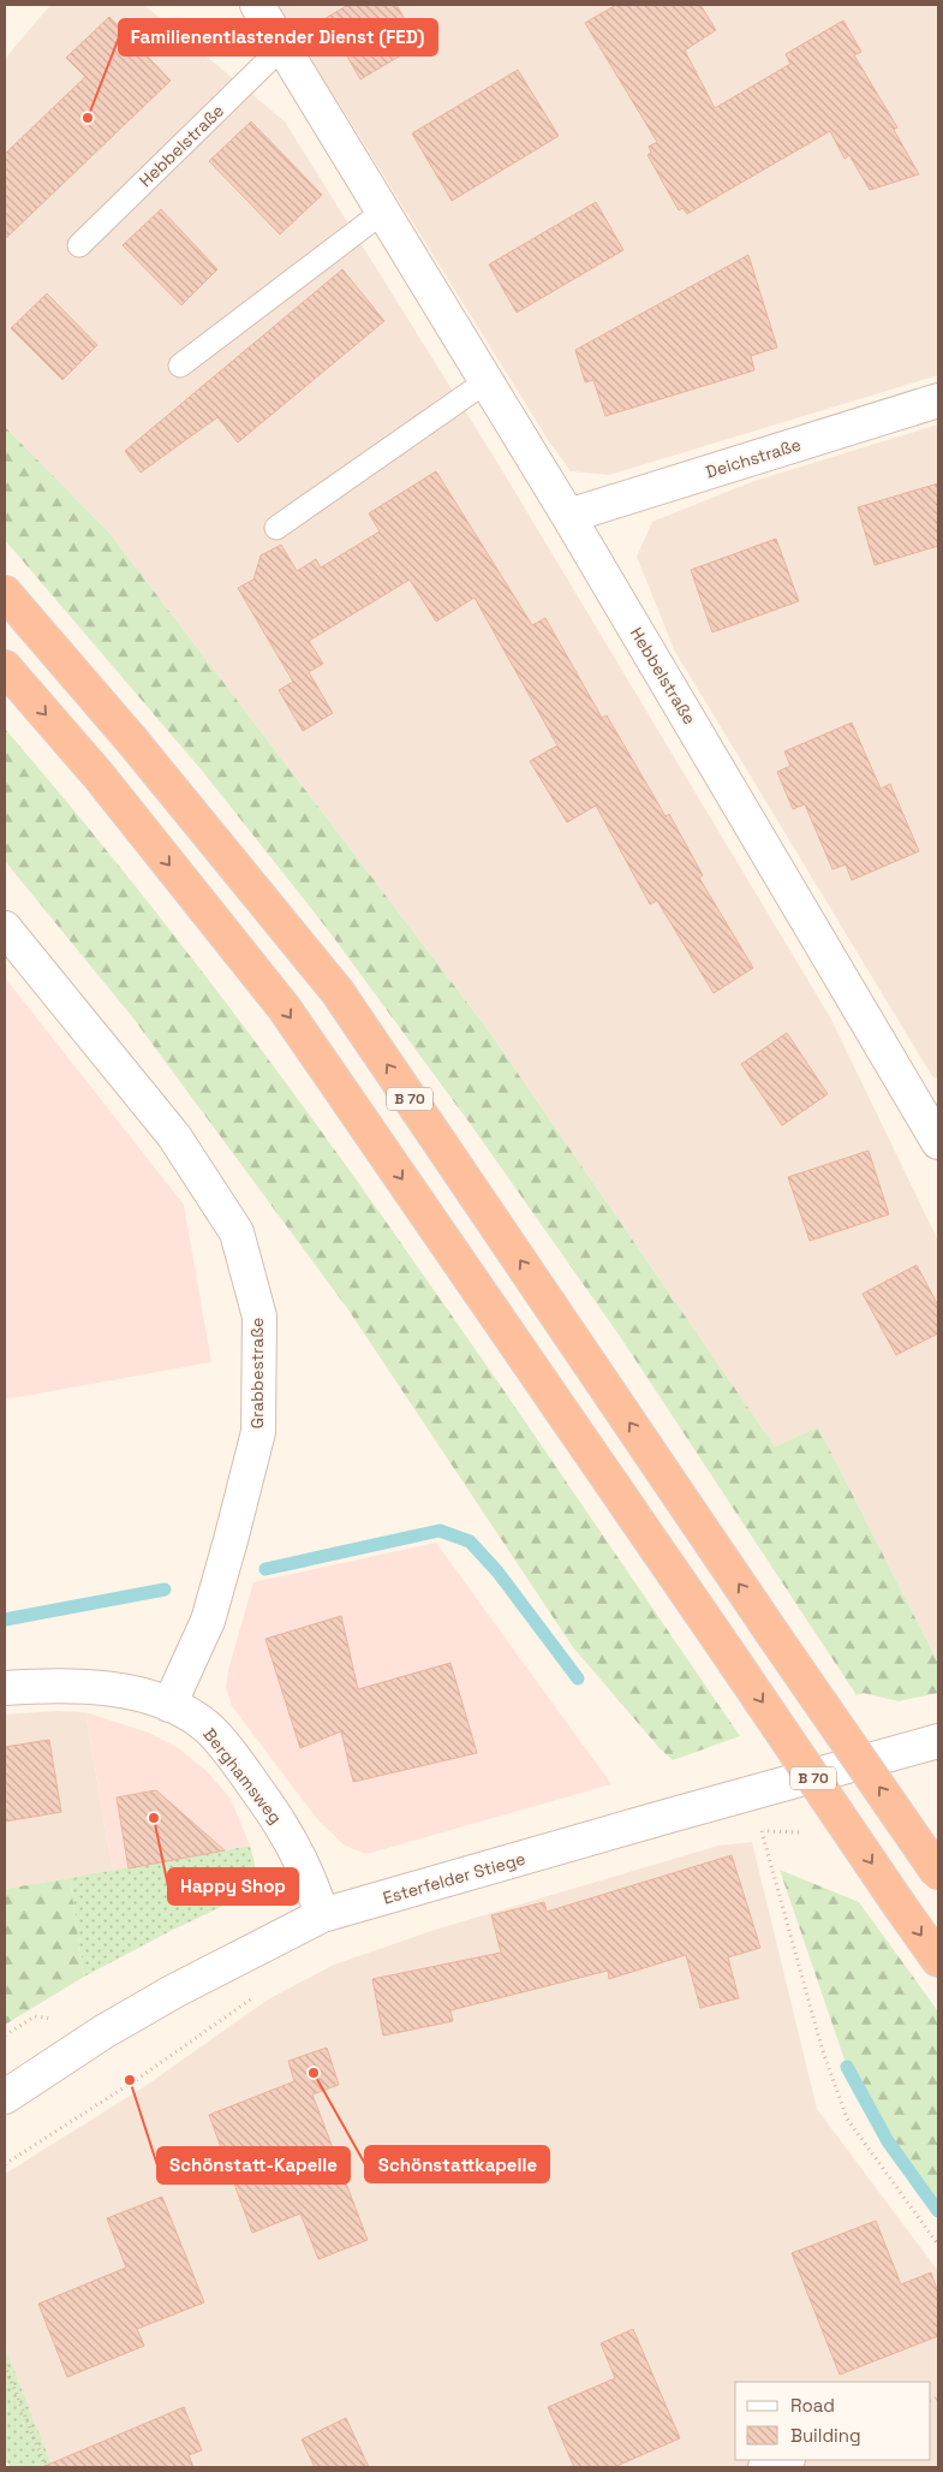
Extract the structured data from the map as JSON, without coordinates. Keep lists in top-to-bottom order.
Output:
{
  "streets": {
    "highway": ["B 70"],
    "street": [
      "Hebbelstraße",
      "Deichstraße",
      "Grabbestraße",
      "Berghamsweg",
      "Esterfelder Stiege"
    ]
  },
  "crossings": [
    ["Hebbelstraße", "Deichstraße"],
    ["Grabbestraße", "Berghamsweg"],
    ["Berghamsweg", "Esterfelder Stiege"]
  ],
  "places": [
    "Familienentlastender Dienst (FED)",
    "Happy Shop",
    "Schönstattkapelle",
    "Schönstatt-Kapelle"
  ],
  "legend": ["Road", "Building"]
}
